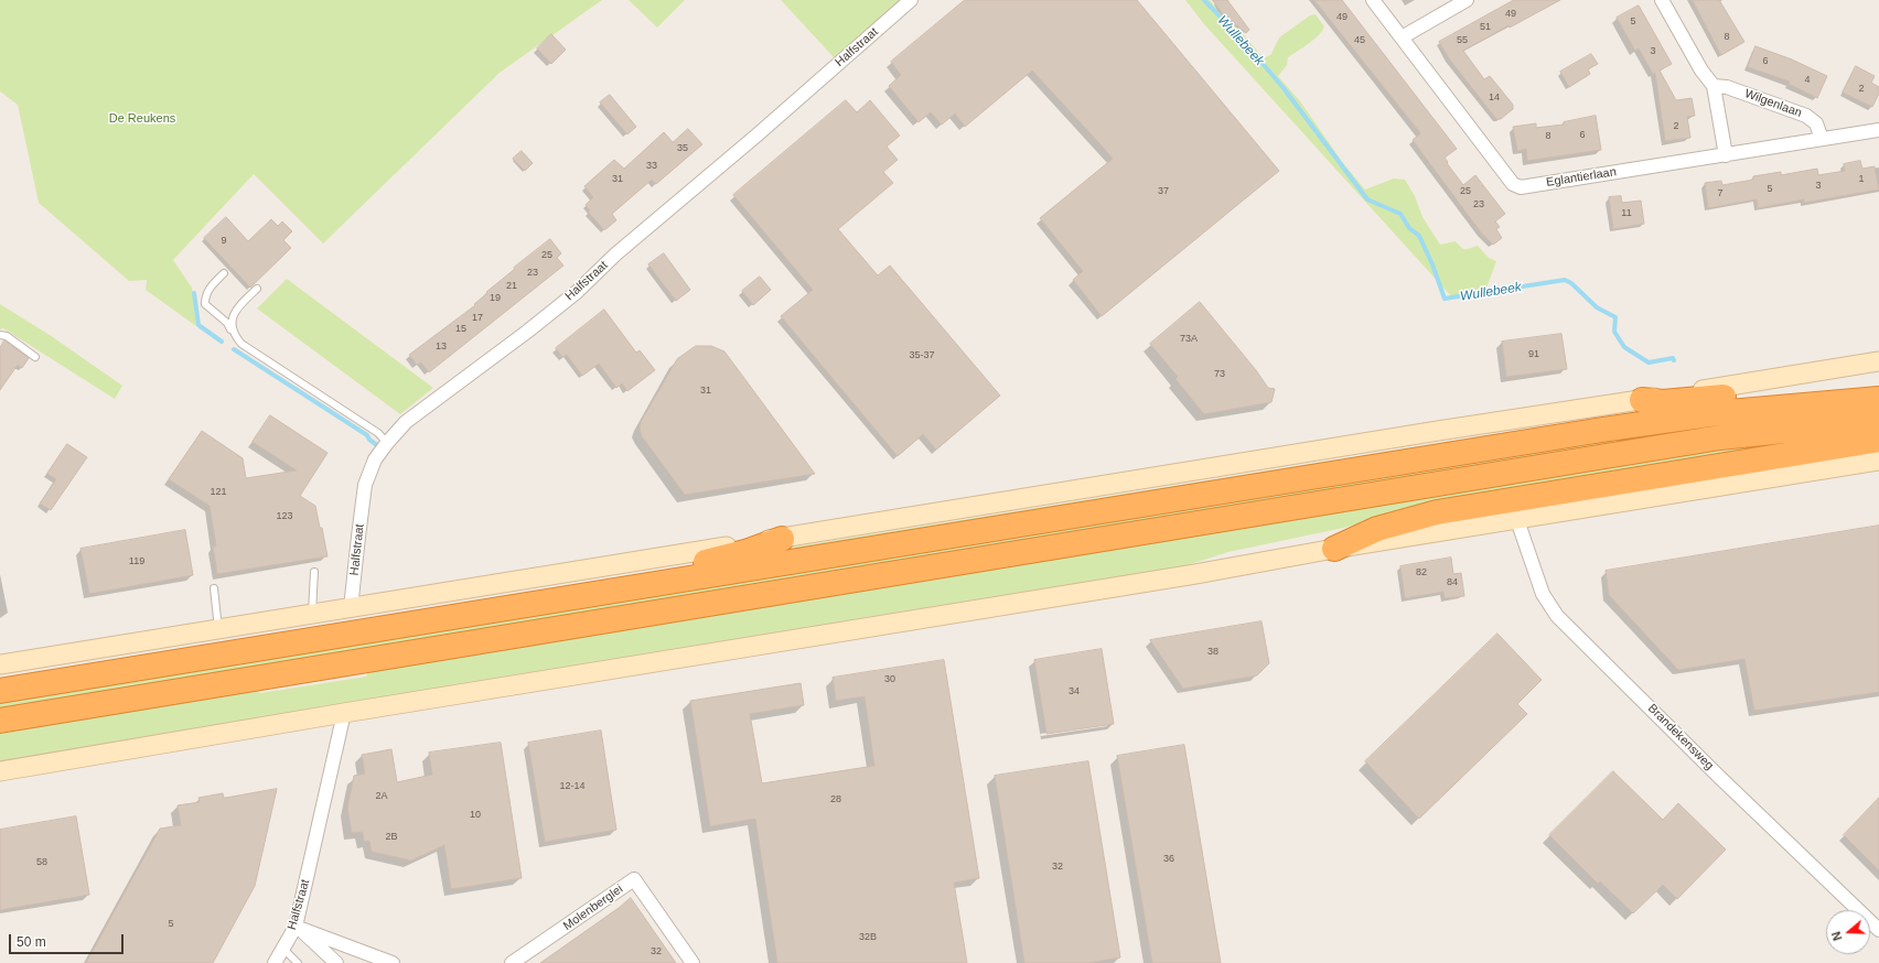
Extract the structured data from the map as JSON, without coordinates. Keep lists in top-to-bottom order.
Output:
{
  "streets": {
    "street": [
      "Halfstraat",
      "Wilgenlaan",
      "Eglantierlaan",
      "Brandekensweg",
      "Molenberglei"
    ]
  },
  "crossings": [
    ["Wilgenlaan", "Eglantierlaan"]
  ],
  "water": ["Wullebeek"],
  "parks": ["De Reukens"],
  "house_numbers": [
    "49",
    "49",
    "5",
    "51",
    "8",
    "45",
    "55",
    "3",
    "6",
    "4",
    "2",
    "14",
    "2",
    "6",
    "8",
    "35",
    "33",
    "31",
    "1",
    "3",
    "5",
    "37",
    "25",
    "7",
    "23",
    "11",
    "9",
    "25",
    "23",
    "21",
    "19",
    "17",
    "15",
    "73A",
    "13",
    "91",
    "35-37",
    "73",
    "31",
    "121",
    "123",
    "119",
    "82",
    "84",
    "38",
    "30",
    "34",
    "12-14",
    "2A",
    "28",
    "10",
    "2B",
    "36",
    "58",
    "32",
    "5",
    "32B",
    "32"
  ],
  "scale_bar": "50 m",
  "north": "left"
}
